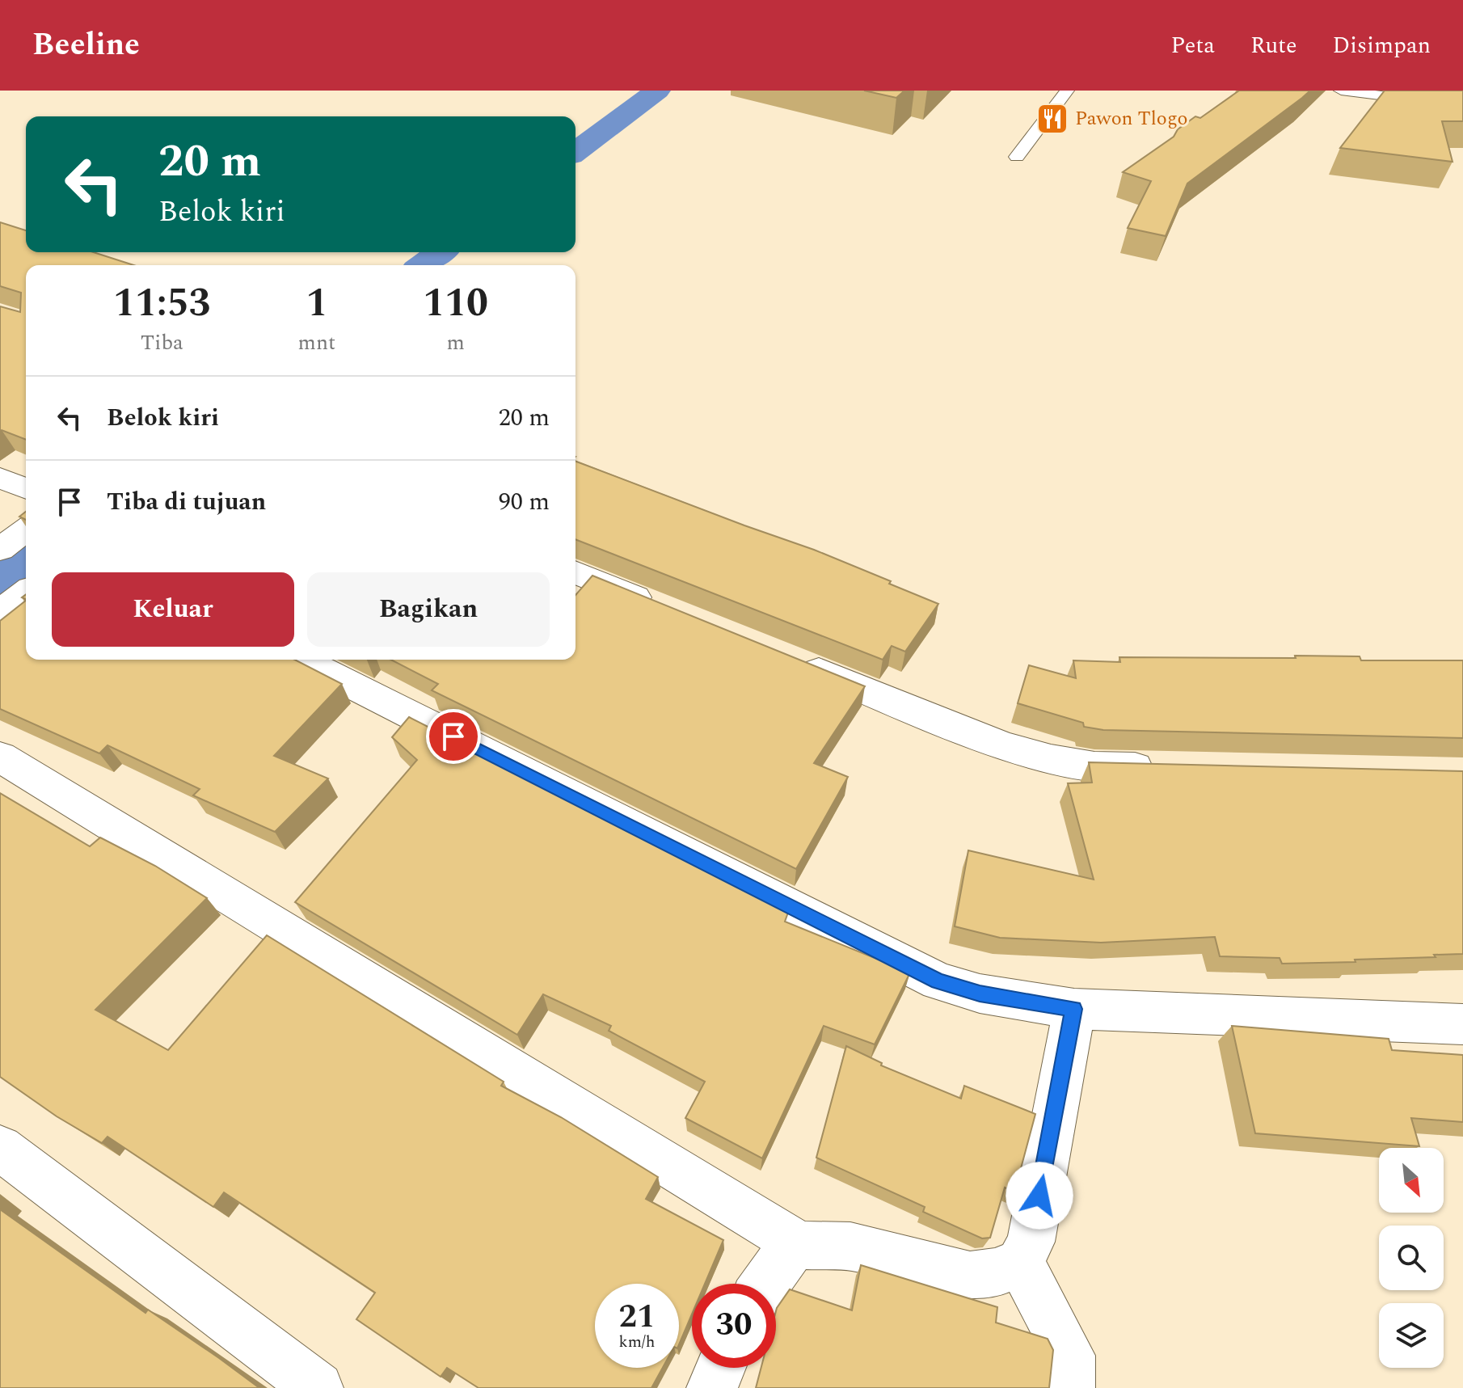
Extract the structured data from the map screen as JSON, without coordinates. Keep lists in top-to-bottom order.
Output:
{
  "places": {
    "restaurant": ["Pawon Tlogo"]
  },
  "north": "bottom right",
  "page": {
    "header": "Beeline",
    "nav": ["Peta", "Rute", "Disimpan"],
    "turn": ["20 m", "Belok kiri"],
    "eta": [
      "11:53",
      "Tiba",
      "1",
      "mnt",
      "110",
      "m"
    ],
    "list": [
      {
        "name": "Belok kiri",
        "value": "20 m"
      },
      {
        "name": "Tiba di tujuan",
        "value": "90 m"
      }
    ],
    "buttons": ["Keluar", "Bagikan"],
    "speed": "21 km/h",
    "limit": "30"
  }
}
